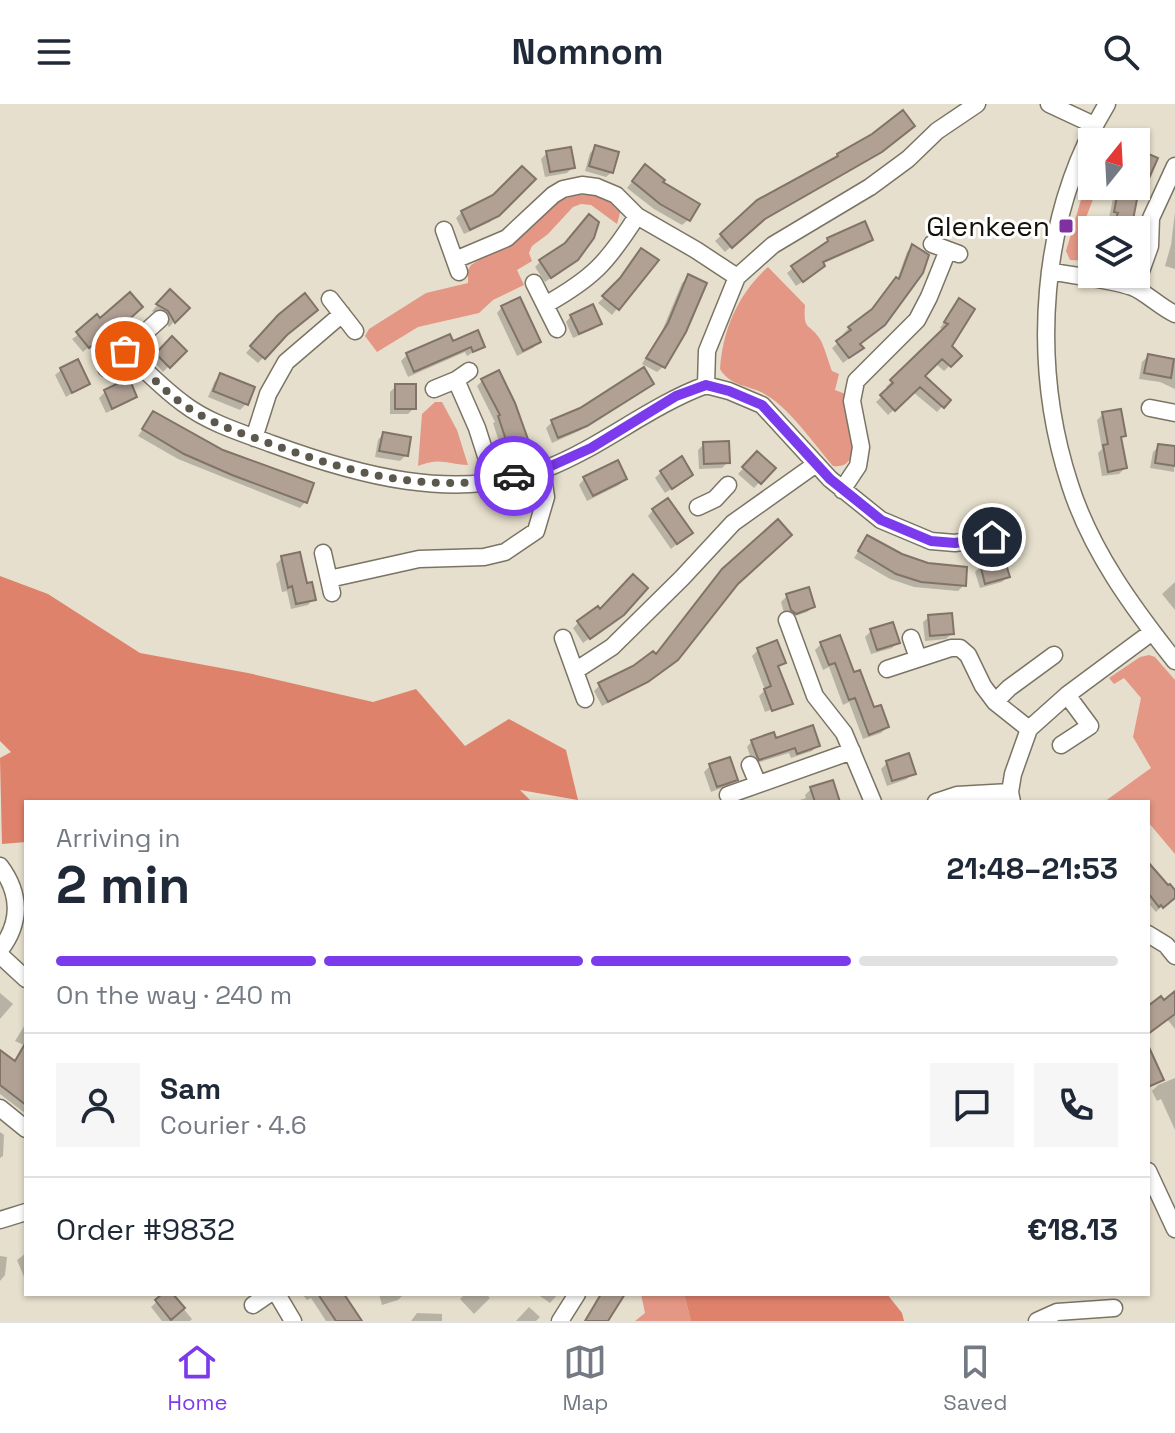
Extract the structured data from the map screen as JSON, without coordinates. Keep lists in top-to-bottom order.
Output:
{
  "places": {
    "transit": ["Glenkeen"]
  },
  "north": "top",
  "page": {
    "header": "Nomnom",
    "heading": ["2 min", "Arriving in", "21:48–21:53"],
    "panel": [
      "Sam",
      "Courier · 4.6",
      "Order #9832",
      "€18.13"
    ],
    "bar": "On the way · 240 m",
    "tabs": ["Home", "Map", "Saved"]
  }
}
